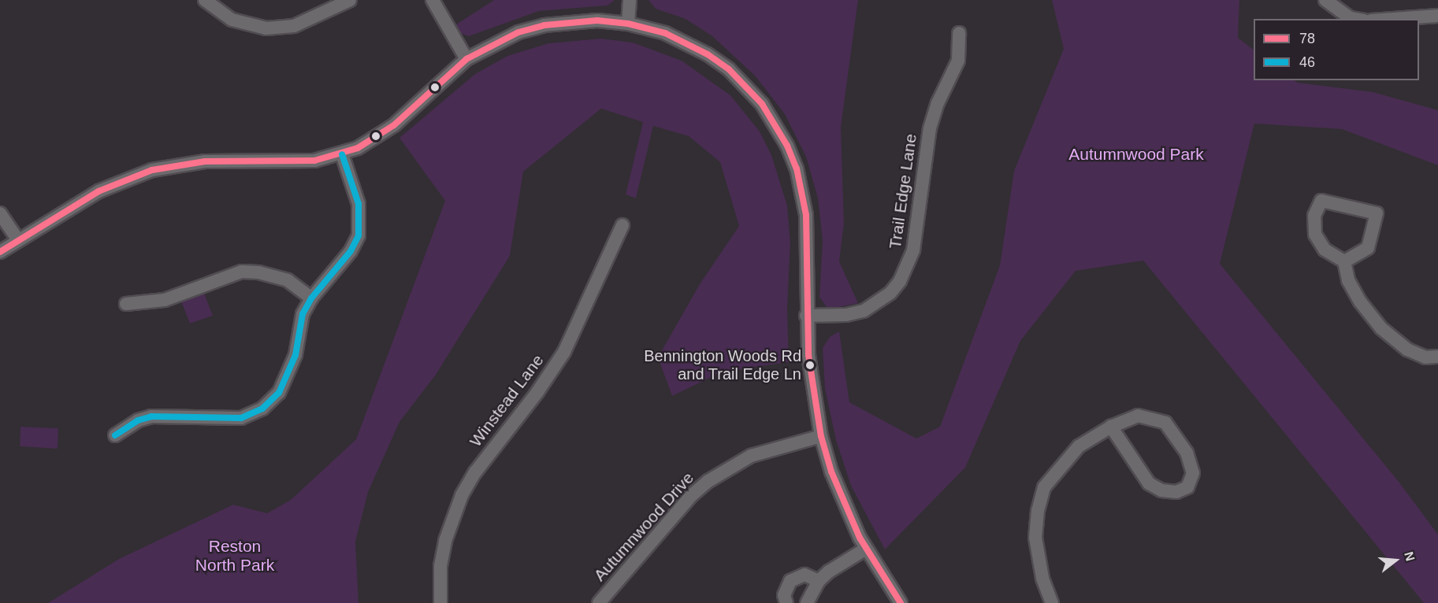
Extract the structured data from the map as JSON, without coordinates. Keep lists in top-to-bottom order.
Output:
{
  "streets": {
    "street": ["Trail Edge Lane", "Winstead Lane", "Autumnwood Drive"]
  },
  "parks": ["Autumnwood Park", "Reston North Park"],
  "places": ["Bennington Woods Rd and Trail Edge Ln"],
  "lines": ["transit line 78", "transit line 46"],
  "legend": ["78", "46"],
  "north": "right"
}
